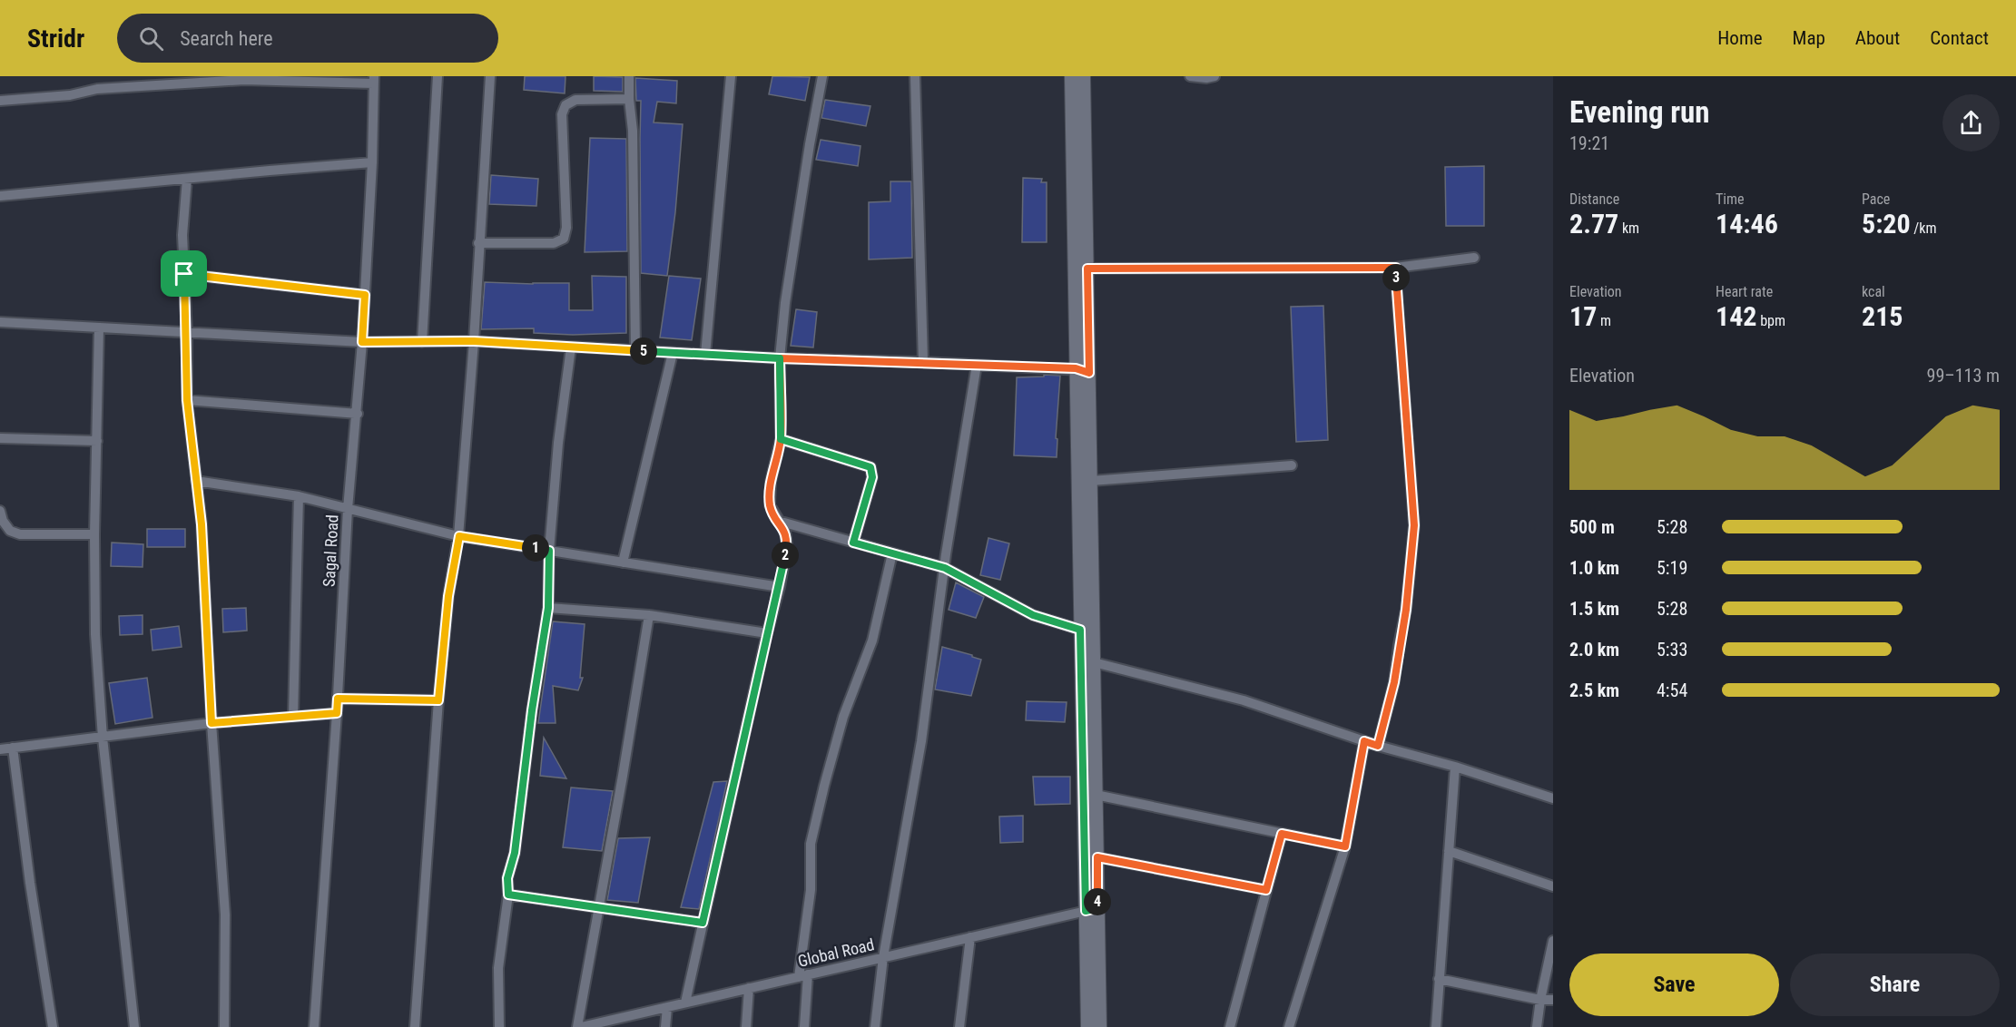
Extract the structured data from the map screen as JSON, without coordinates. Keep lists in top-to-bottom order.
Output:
{
  "streets": {
    "street": ["Sagal Road", "Global Road"]
  },
  "page": {
    "header": "Stridr",
    "search": "Search here",
    "nav": [
      "Home",
      "Map",
      "About",
      "Contact"
    ],
    "heading": ["Evening run", "19:21"],
    "stats": [
      ["Distance", "2.77 km"],
      ["Time", "14:46"],
      ["Pace", "5:20 /km"],
      ["Elevation", "17 m"],
      ["Heart rate", "142 bpm"],
      ["kcal", "215"]
    ],
    "pins": [
      "3",
      "5",
      "1",
      "2",
      "4"
    ],
    "chart": ["Elevation", "99–113 m"],
    "list": [
      {
        "name": "500 m",
        "note": "5:28"
      },
      {
        "name": "1.0 km",
        "note": "5:19"
      },
      {
        "name": "1.5 km",
        "note": "5:28"
      },
      {
        "name": "2.0 km",
        "note": "5:33"
      },
      {
        "name": "2.5 km",
        "note": "4:54"
      }
    ],
    "buttons": ["Save", "Share"]
  }
}
